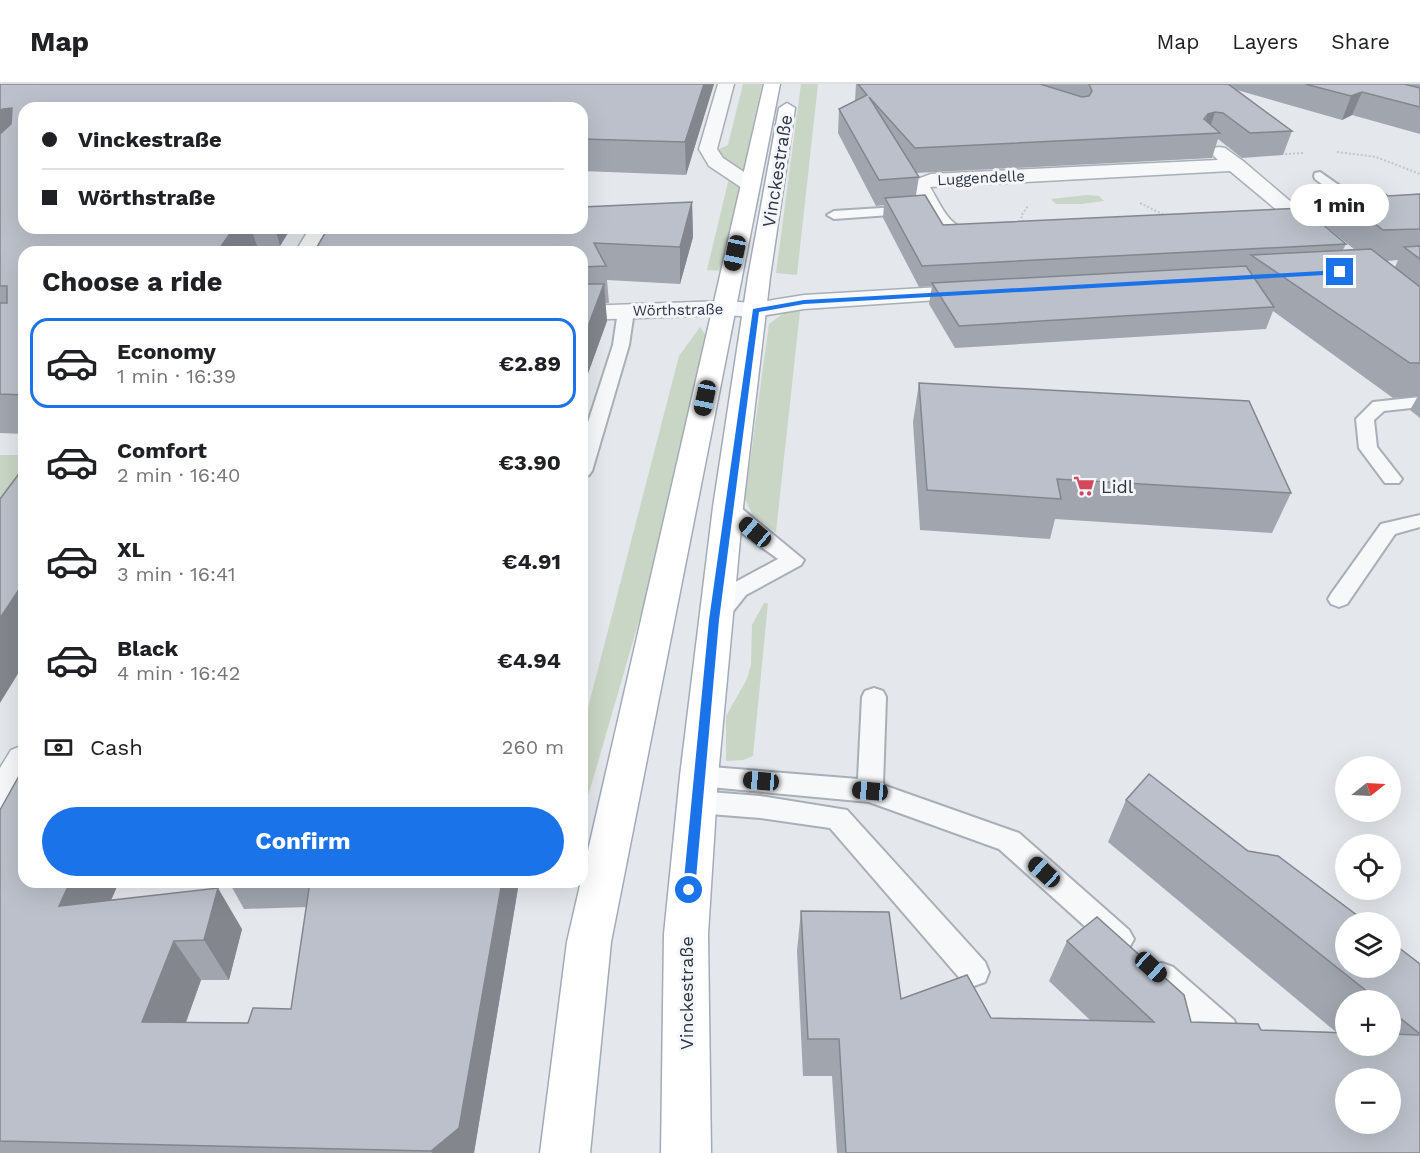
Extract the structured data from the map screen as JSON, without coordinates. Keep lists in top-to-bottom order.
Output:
{
  "streets": {
    "main road": ["Vinckestraße"],
    "street": ["Luggendelle", "Wörthstraße"]
  },
  "crossings": [
    ["Vinckestraße", "Wörthstraße"]
  ],
  "places": {
    "supermarket": ["Lidl"]
  },
  "north": "right",
  "page": {
    "header": "Map",
    "nav": ["Map", "Layers", "Share"],
    "banner": ["Vinckestraße", "Wörthstraße"],
    "bubble": "1 min",
    "heading": "Choose a ride",
    "list": [
      {
        "name": "Economy",
        "note": "1 min · 16:39",
        "value": "€2.89"
      },
      {
        "name": "Comfort",
        "note": "2 min · 16:40",
        "value": "€3.90"
      },
      {
        "name": "XL",
        "note": "3 min · 16:41",
        "value": "€4.91"
      },
      {
        "name": "Black",
        "note": "4 min · 16:42",
        "value": "€4.94"
      }
    ],
    "pay": ["Cash", "260 m"],
    "map_buttons": ["+", "−"],
    "buttons": "Confirm"
  }
}
